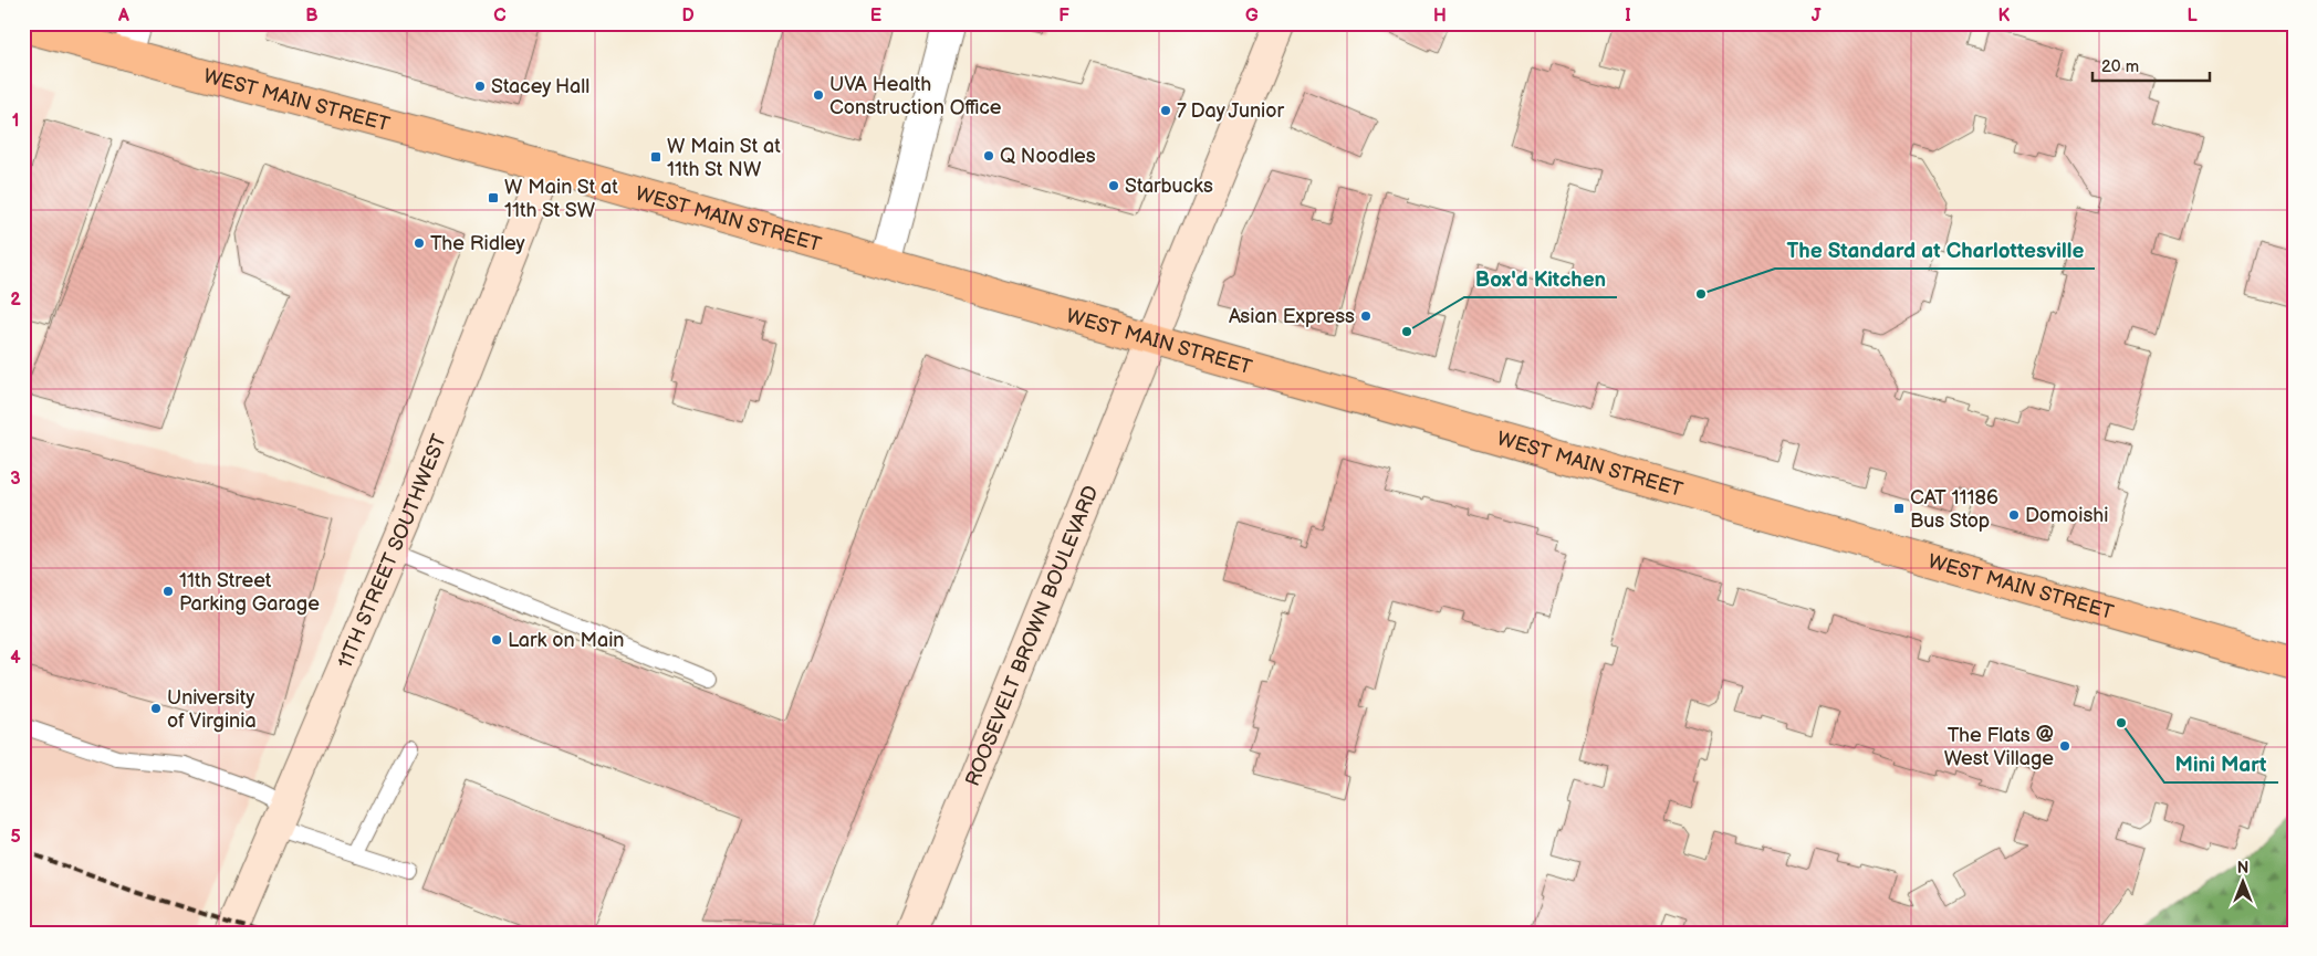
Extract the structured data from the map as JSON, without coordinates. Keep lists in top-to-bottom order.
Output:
{
  "streets": {
    "main road": ["WEST MAIN STREET", "11TH STREET SOUTHWEST", "ROOSEVELT BROWN BOULEVARD"]
  },
  "crossings": [
    ["WEST MAIN STREET", "11TH STREET SOUTHWEST"],
    ["WEST MAIN STREET", "ROOSEVELT BROWN BOULEVARD"]
  ],
  "places": {
    "other": [
      "Stacey Hall",
      "UVA Health Construction Office",
      "7 Day Junior",
      "Q Noodles",
      "Starbucks",
      "The Ridley",
      "The Standard at Charlottesville",
      "Asian Express",
      "Box'd Kitchen",
      "Domoishi",
      "11th Street Parking Garage",
      "Lark on Main",
      "University of Virginia",
      "Mini Mart",
      "The Flats @ West Village"
    ],
    "transit": ["W Main St at 11th St NW", "W Main St at 11th St SW", "CAT 11186 Bus Stop"]
  },
  "scale_bar": "20 m",
  "north": "top",
  "grid": {
    "columns": [
      "A",
      "B",
      "C",
      "D",
      "E",
      "F",
      "G",
      "H",
      "I",
      "J",
      "K",
      "L"
    ],
    "rows": [
      "1",
      "2",
      "3",
      "4",
      "5"
    ]
  }
}
